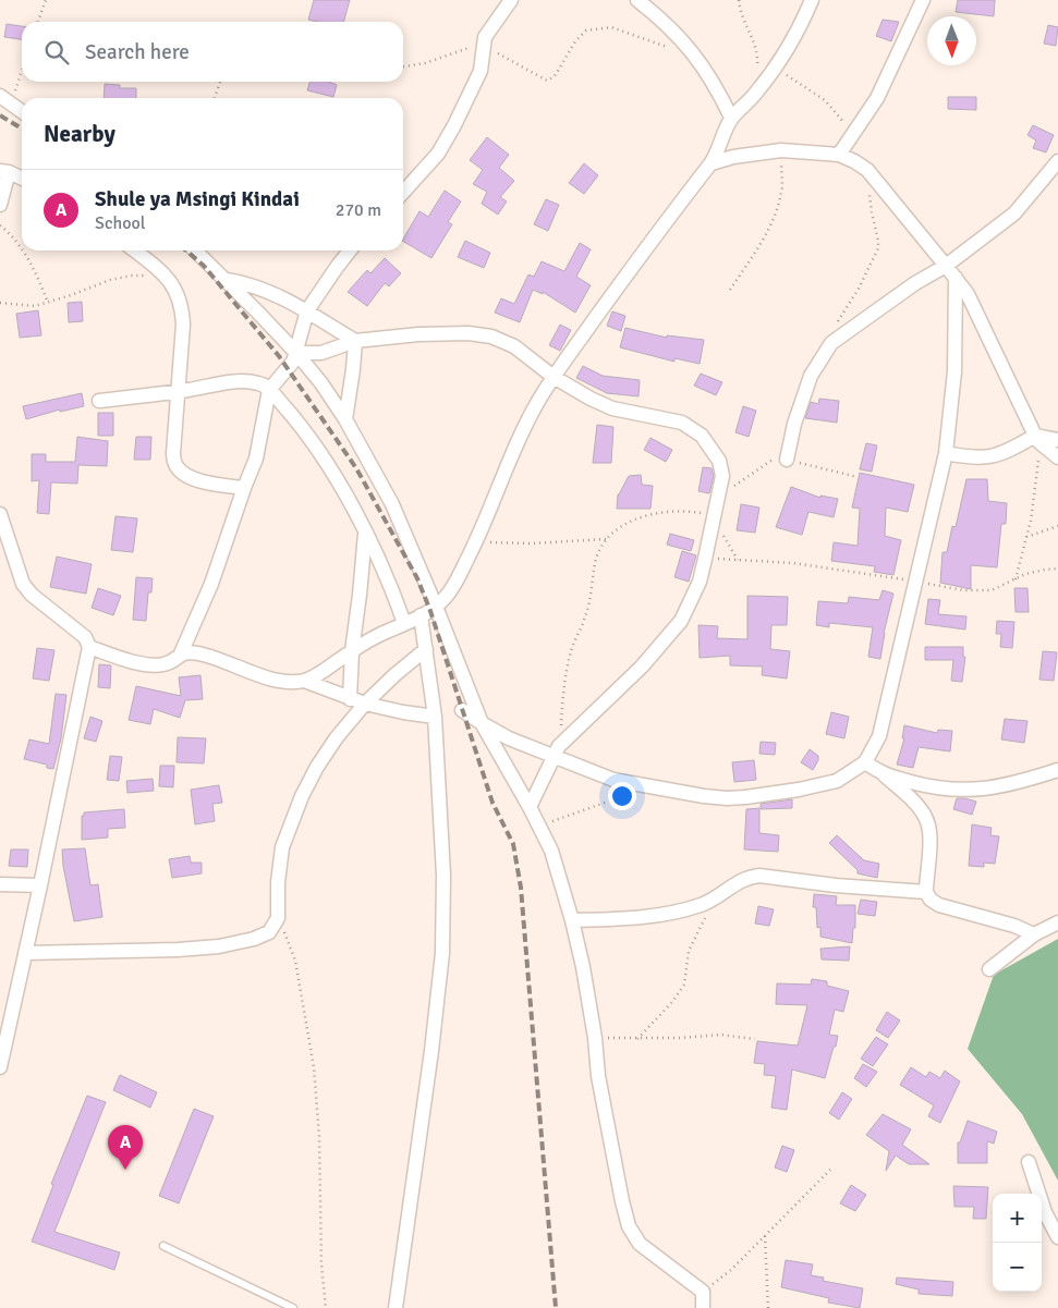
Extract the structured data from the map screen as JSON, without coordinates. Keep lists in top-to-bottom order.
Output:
{
  "north": "bottom",
  "page": {
    "search": "Search here",
    "heading": "Nearby",
    "list": [
      {
        "mark": "A",
        "name": "Shule ya Msingi Kindai",
        "note": "School",
        "value": "270 m"
      }
    ],
    "pins": "A",
    "map_buttons": ["+", "−"]
  }
}
